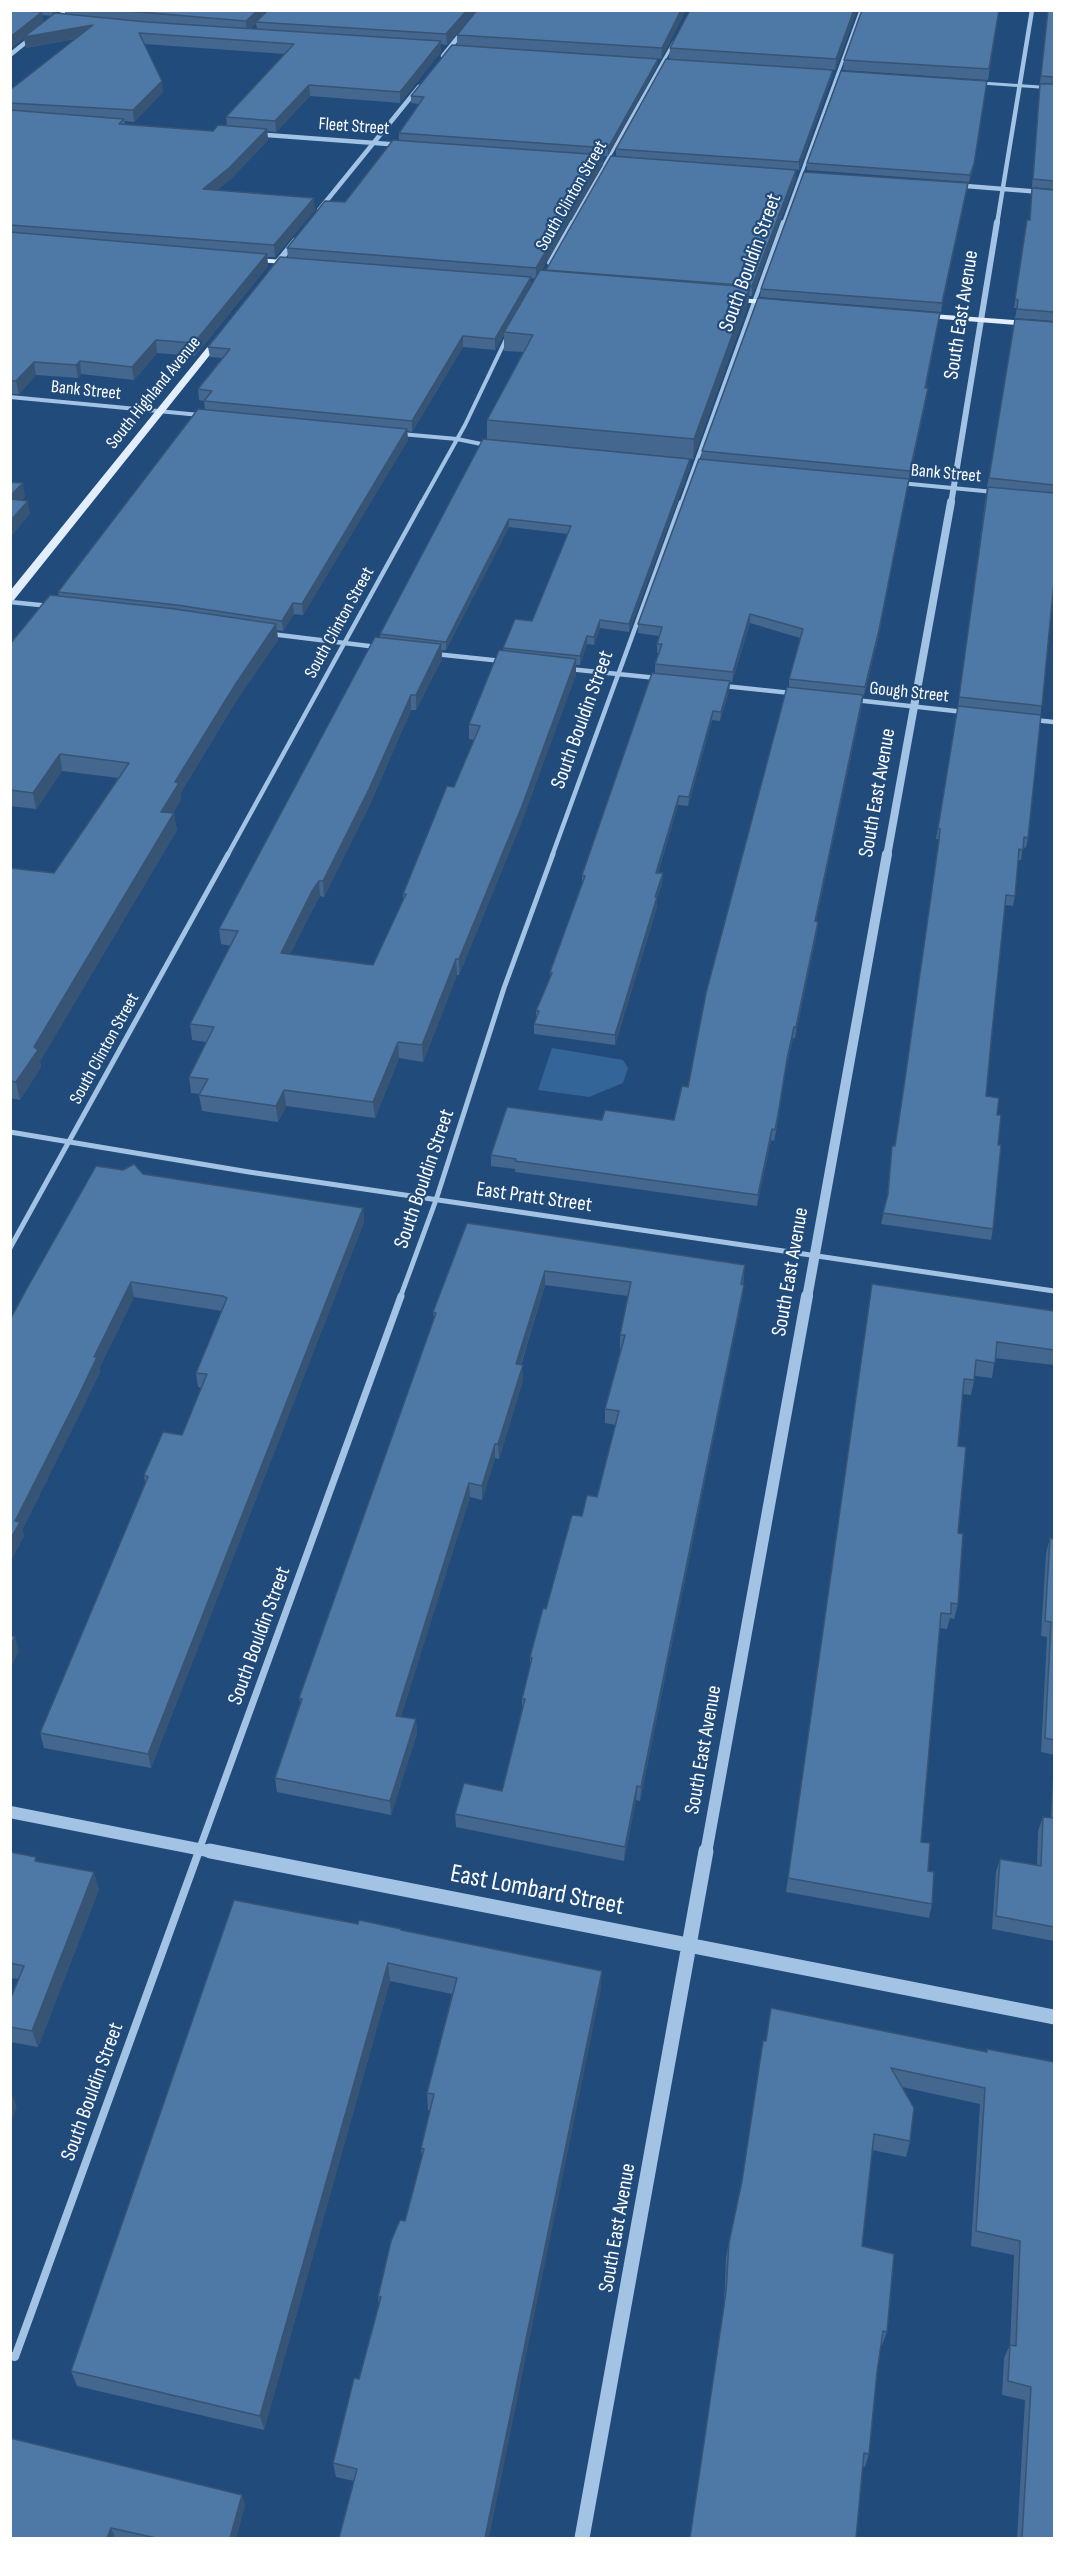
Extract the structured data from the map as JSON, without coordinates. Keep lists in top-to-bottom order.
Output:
{
  "streets": {
    "main road": ["South Highland Avenue"],
    "street": [
      "Fleet Street",
      "South Clinton Street",
      "South Bouldin Street",
      "South East Avenue",
      "Bank Street",
      "Gough Street",
      "East Pratt Street",
      "East Lombard Street"
    ]
  },
  "crossings": [
    ["South Clinton Street", "East Pratt Street"],
    ["South Bouldin Street", "East Pratt Street"],
    ["South Bouldin Street", "East Lombard Street"],
    ["South East Avenue", "Bank Street"],
    ["South East Avenue", "Gough Street"],
    ["South East Avenue", "East Pratt Street"],
    ["South East Avenue", "East Lombard Street"],
    ["Bank Street", "South Highland Avenue"]
  ]
}
